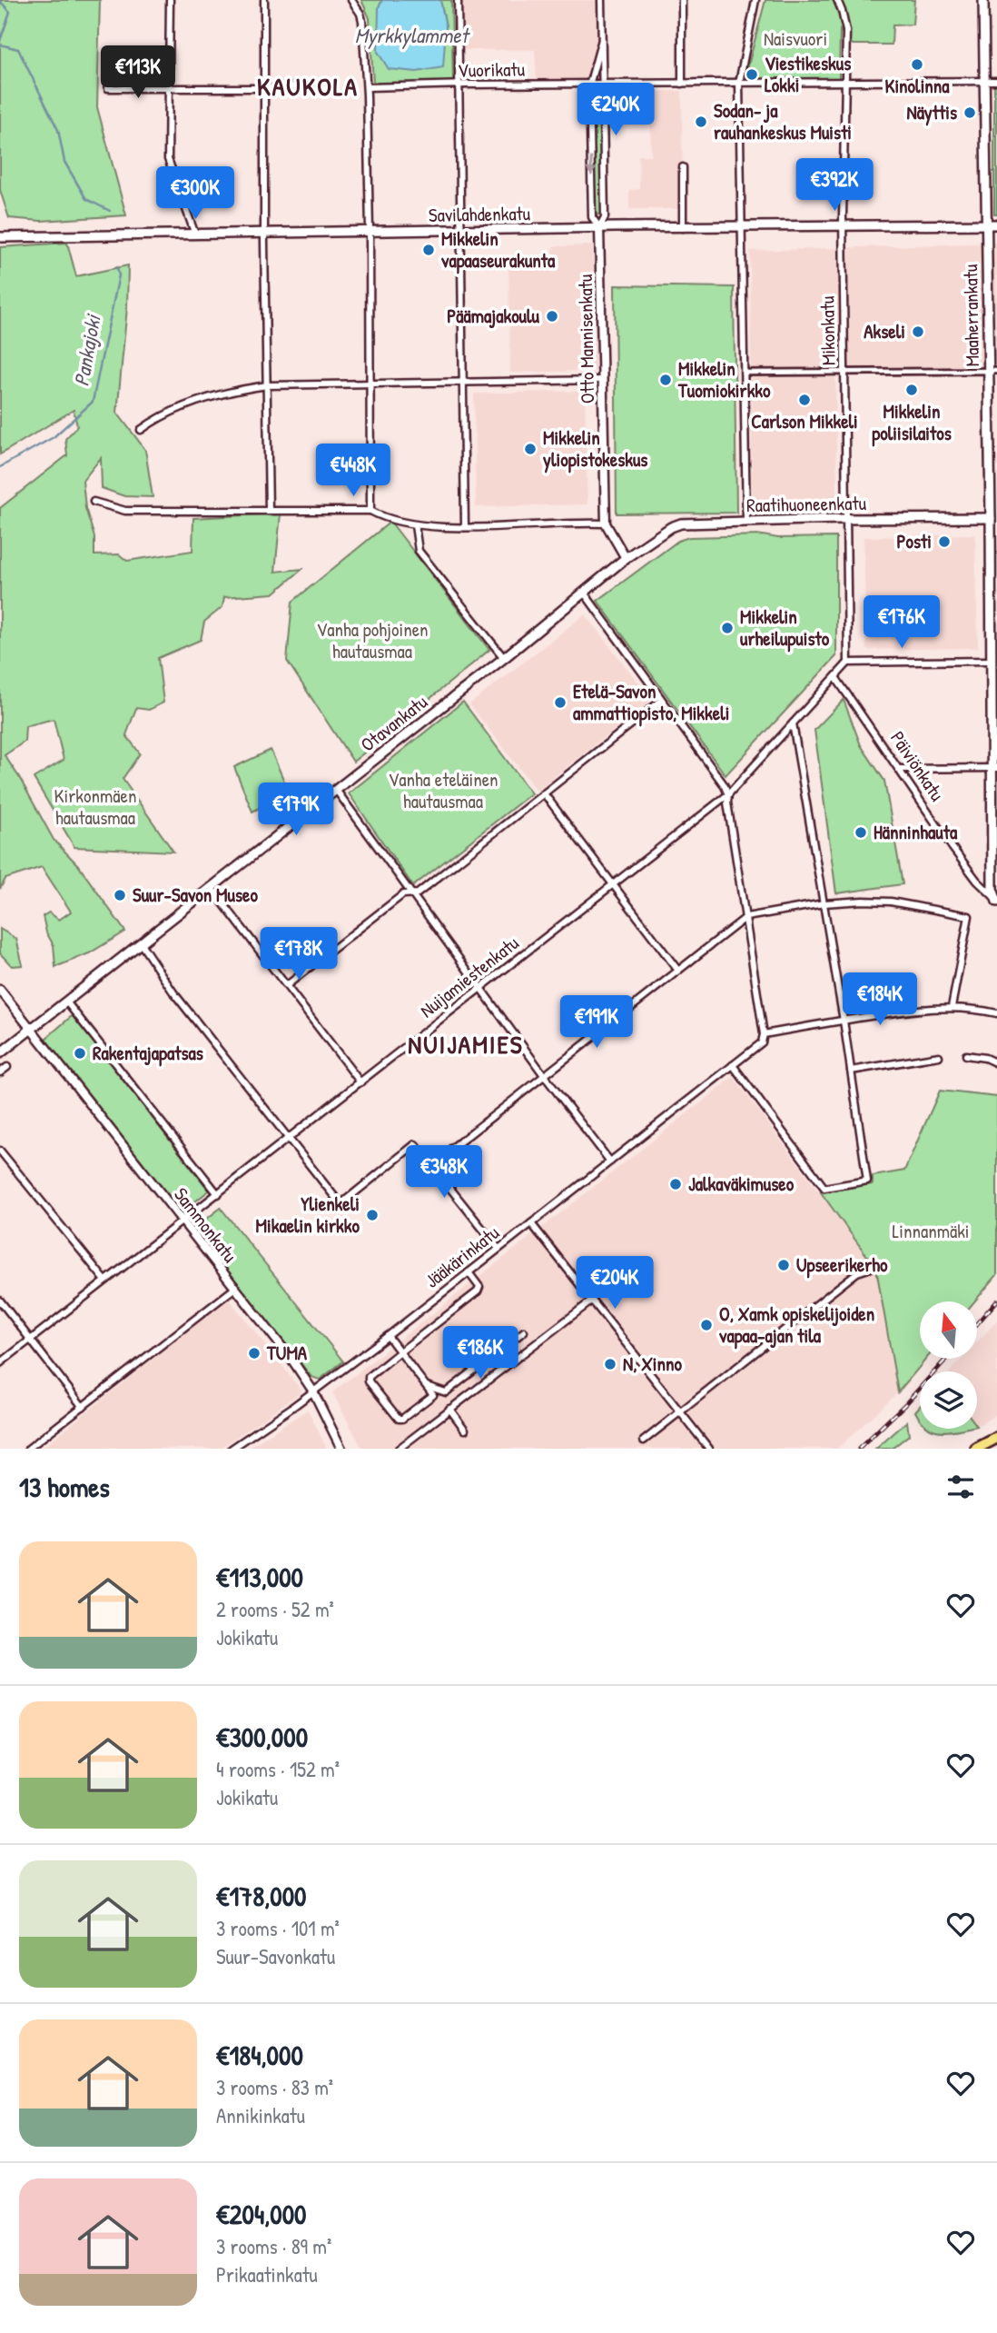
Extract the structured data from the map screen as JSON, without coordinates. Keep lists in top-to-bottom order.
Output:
{
  "streets": {
    "main road": [
      "Savilahdenkatu",
      "Maaherrankatu",
      "Raatihuoneenkatu",
      "Otavankatu"
    ],
    "street": [
      "Vuorikatu",
      "Mikonkatu",
      "Otto Mannisenkatu",
      "Päiviönkatu",
      "Nuijamiestenkatu",
      "Sammonkatu",
      "Jääkärinkatu"
    ]
  },
  "crossings": [
    ["Vuorikatu", "Maaherrankatu"],
    ["Vuorikatu", "Mikonkatu"],
    ["Savilahdenkatu", "Maaherrankatu"],
    ["Savilahdenkatu", "Mikonkatu"],
    ["Savilahdenkatu", "Otto Mannisenkatu"],
    ["Maaherrankatu", "Raatihuoneenkatu"],
    ["Maaherrankatu", "Päiviönkatu"],
    ["Mikonkatu", "Raatihuoneenkatu"],
    ["Mikonkatu", "Nuijamiestenkatu"],
    ["Otto Mannisenkatu", "Raatihuoneenkatu"],
    ["Otto Mannisenkatu", "Otavankatu"],
    ["Raatihuoneenkatu", "Otavankatu"],
    ["Otavankatu", "Sammonkatu"],
    ["Päiviönkatu", "Nuijamiestenkatu"],
    ["Nuijamiestenkatu", "Sammonkatu"],
    ["Sammonkatu", "Jääkärinkatu"]
  ],
  "districts": ["KAUKOLA", "NUIJAMIES"],
  "water": ["Myrkkylammet", "Pankajoki"],
  "parks": [
    "Naisvuori",
    "Vanha pohjoinen hautausmaa",
    "Vanha eteläinen hautausmaa",
    "Kirkonmäen hautausmaa",
    "Linnanmäki"
  ],
  "places": [
    "Kinolinna",
    "Viestikeskus Lokki",
    "Näyttis",
    "Sodan- ja rauhankeskus Muisti",
    "Mikkelin vapaaseurakunta",
    "Päämajakoulu",
    "Akseli",
    "Mikkelin Tuomiokirkko",
    "Mikkelin poliisilaitos",
    "Carlson Mikkeli",
    "Mikkelin yliopistokeskus",
    "Posti",
    "Mikkelin urheilupuisto",
    "Etelä-Savon ammattiopisto, Mikkeli",
    "Hänninhauta",
    "Suur-Savon Museo",
    "Rakentajapatsas",
    "Jalkaväkimuseo",
    "Ylienkeli Mikaelin kirkko",
    "Upseerikerho",
    "O, Xamk opiskelijoiden vapaa-ajan tila",
    "TUMA",
    "N, Xinno"
  ],
  "north": "top",
  "page": {
    "price": [
      "€113K",
      "€240K",
      "€392K",
      "€300K",
      "€448K",
      "€176K",
      "€179K",
      "€178K",
      "€184K",
      "€191K",
      "€348K",
      "€204K",
      "€186K"
    ],
    "heading": "13 homes",
    "list": [
      {
        "name": "€113,000",
        "note": "2 rooms · 52 m² · Jokikatu"
      },
      {
        "name": "€300,000",
        "note": "4 rooms · 152 m² · Jokikatu"
      },
      {
        "name": "€178,000",
        "note": "3 rooms · 101 m² · Suur-Savonkatu"
      },
      {
        "name": "€184,000",
        "note": "3 rooms · 83 m² · Annikinkatu"
      },
      {
        "name": "€204,000",
        "note": "3 rooms · 89 m² · Prikaatinkatu"
      }
    ]
  }
}
